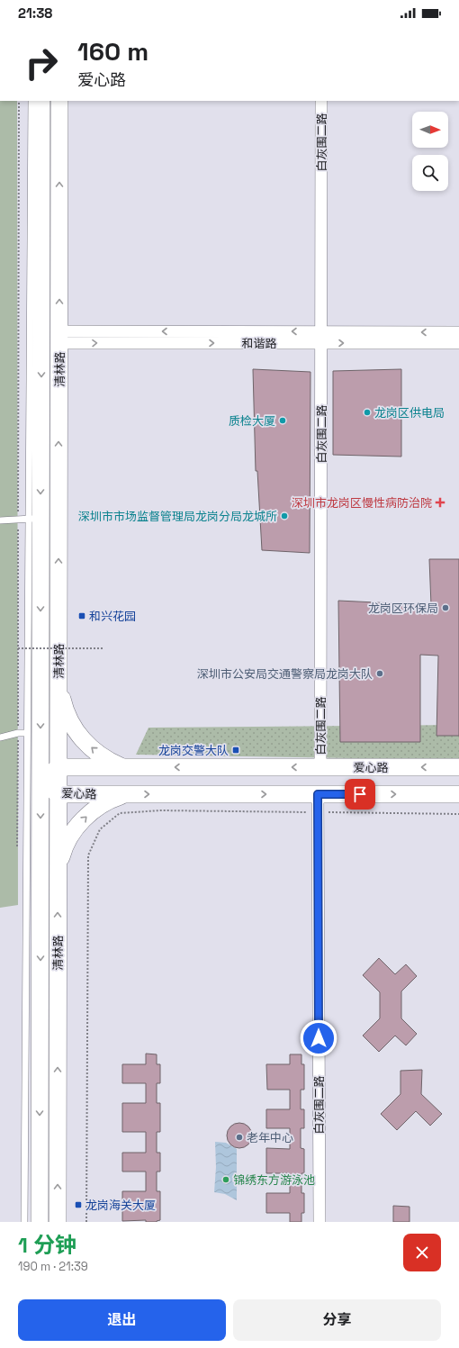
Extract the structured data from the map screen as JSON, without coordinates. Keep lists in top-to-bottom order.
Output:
{
  "streets": {
    "main road": ["清林路", "爱心路"],
    "street": ["白灰围二路", "和谐路"]
  },
  "crossings": [
    ["白灰围二路", "和谐路"],
    ["白灰围二路", "爱心路"],
    ["和谐路", "清林路"],
    ["清林路", "爱心路"]
  ],
  "places": {
    "other": [
      "龙岗区供电局",
      "质检大厦",
      "深圳市市场监督管理局龙岗分局龙城所",
      "龙岗区环保局",
      "深圳市公安局交通警察局龙岗大队",
      "老年中心",
      "锦绣东方游泳池"
    ],
    "health": ["深圳市龙岗区慢性病防治院"],
    "transit": ["和兴花园", "龙岗交警大队", "龙岗海关大厦"]
  },
  "north": "right",
  "page": {
    "status": "21:38",
    "turn": ["160 m", "爱心路"],
    "heading": ["1 分钟", "190 m · 21:39"],
    "buttons": ["退出", "分享"]
  }
}
